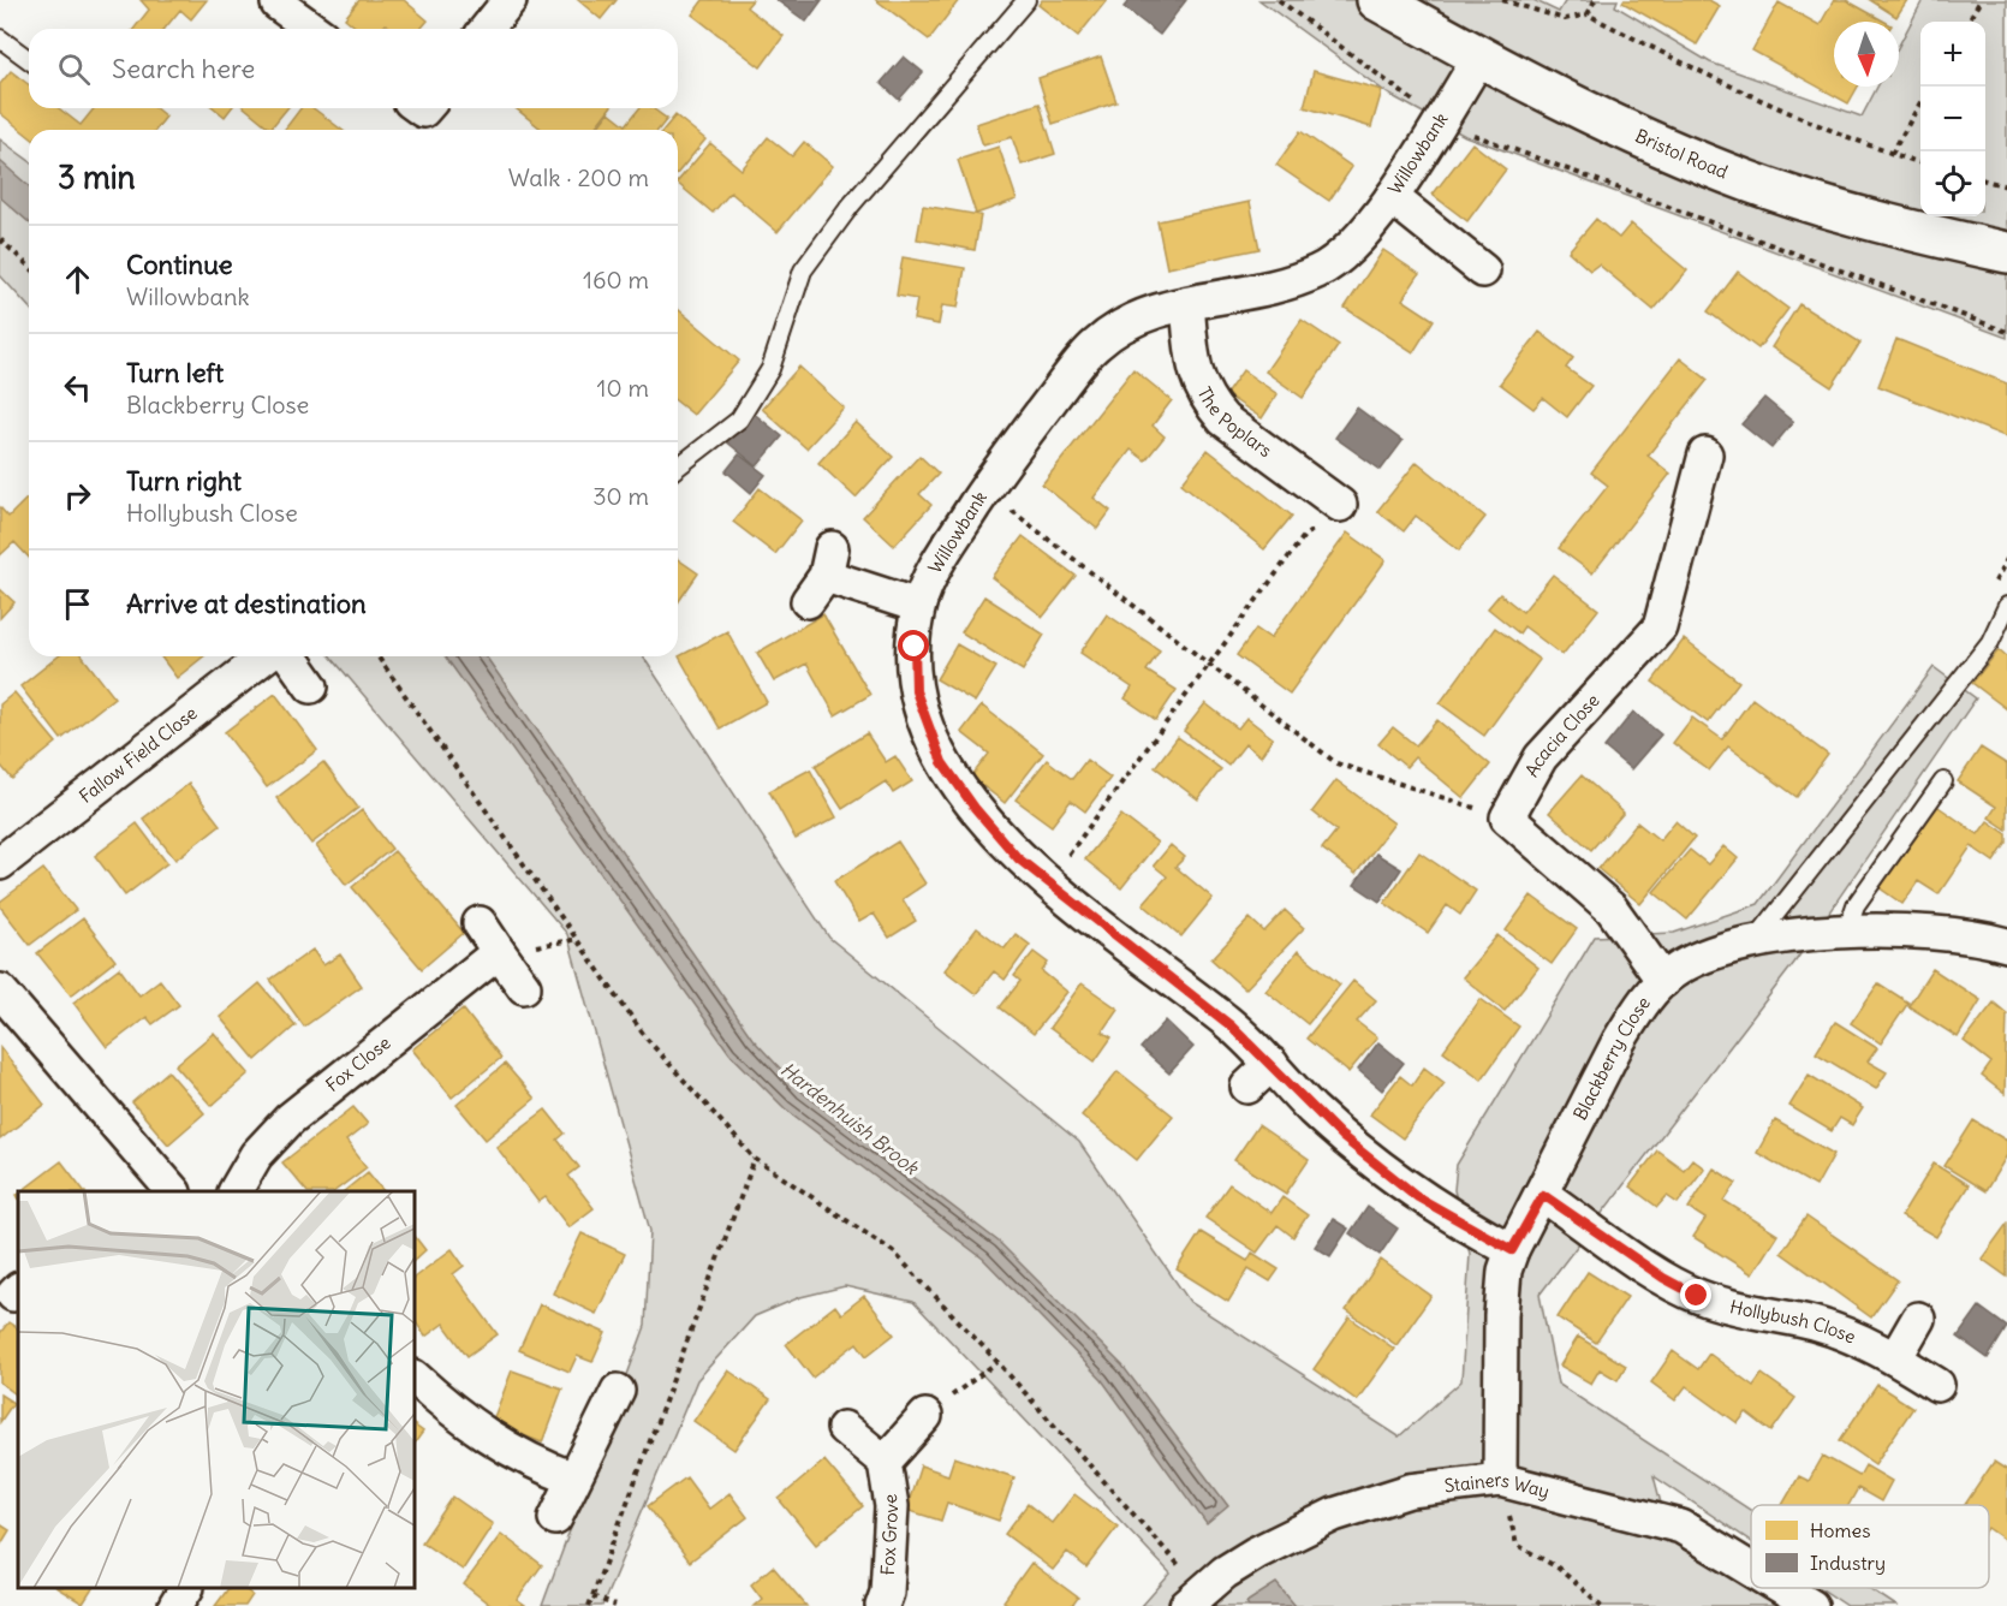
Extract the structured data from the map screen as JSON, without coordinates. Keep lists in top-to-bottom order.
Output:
{
  "streets": {
    "main road": ["Bristol Road"],
    "street": [
      "Willowbank",
      "The Poplars",
      "Acacia Close",
      "Fallow Field Close",
      "Blackberry Close",
      "Fox Close",
      "Hollybush Close",
      "Stainers Way",
      "Fox Grove"
    ]
  },
  "crossings": [
    ["Willowbank", "Bristol Road"],
    ["Willowbank", "The Poplars"],
    ["Willowbank", "Blackberry Close"],
    ["Blackberry Close", "Hollybush Close"],
    ["Blackberry Close", "Stainers Way"]
  ],
  "water": ["Hardenhuish Brook"],
  "legend": ["Homes", "Industry"],
  "north": "bottom",
  "page": {
    "map_buttons": ["+", "−"],
    "search": "Search here",
    "heading": ["3 min", "Walk · 200 m"],
    "list": [
      ["Continue", "Willowbank", "160 m"],
      ["Turn left", "Blackberry Close", "10 m"],
      ["Turn right", "Hollybush Close", "30 m"],
      "Arrive at destination"
    ]
  }
}
